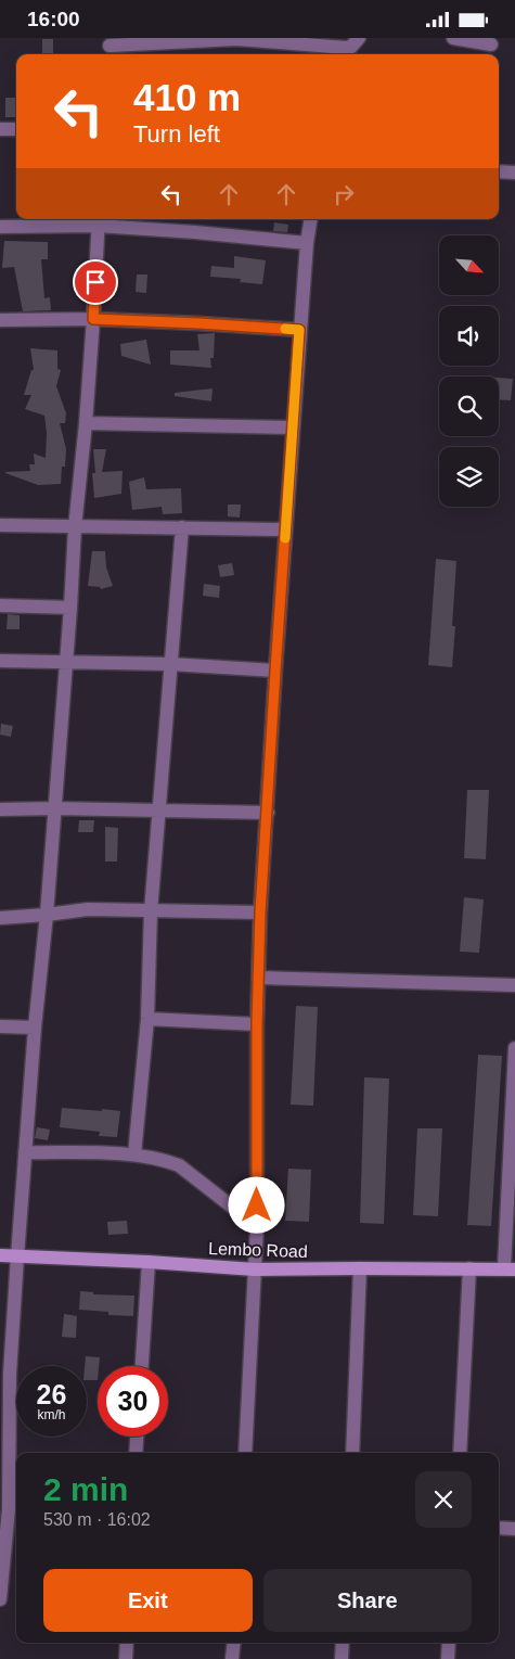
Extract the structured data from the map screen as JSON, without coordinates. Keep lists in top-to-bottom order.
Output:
{
  "streets": {
    "street": ["Lembo Road"]
  },
  "north": "bottom right",
  "page": {
    "status": "16:00",
    "turn": ["410 m", "Turn left"],
    "speed": "26 km/h",
    "limit": "30",
    "heading": ["2 min", "530 m · 16:02"],
    "buttons": ["Exit", "Share"]
  }
}
